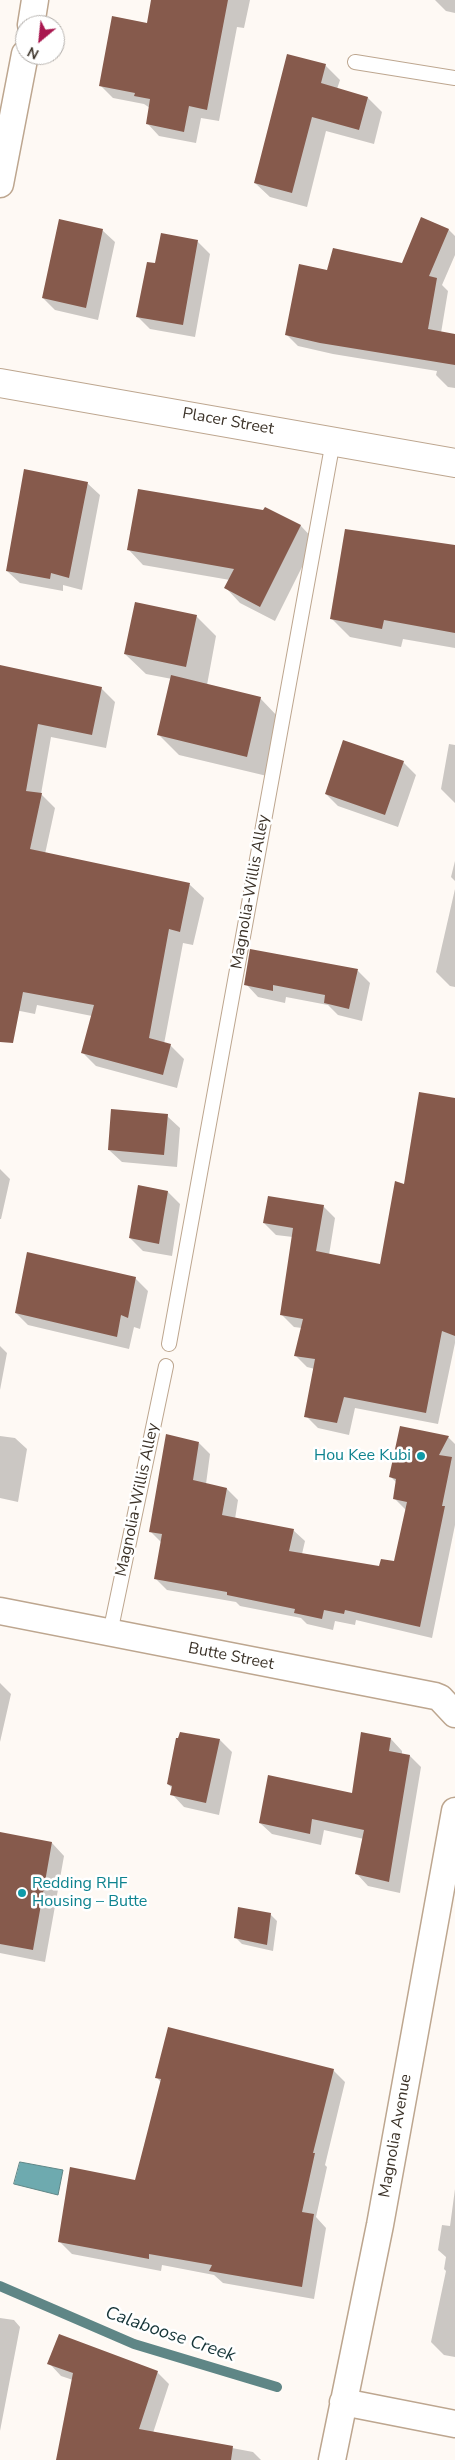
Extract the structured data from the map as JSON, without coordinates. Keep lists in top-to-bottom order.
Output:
{
  "streets": {
    "main road": ["Placer Street"],
    "street": ["Butte Street", "Magnolia Avenue"],
    "lane": ["Magnolia-Willis Alley"]
  },
  "crossings": [
    ["Placer Street", "Magnolia-Willis Alley"],
    ["Magnolia-Willis Alley", "Butte Street"]
  ],
  "water": ["Calaboose Creek"],
  "places": ["Hou Kee Kubi", "Redding RHF Housing – Butte"],
  "north": "bottom left"
}
